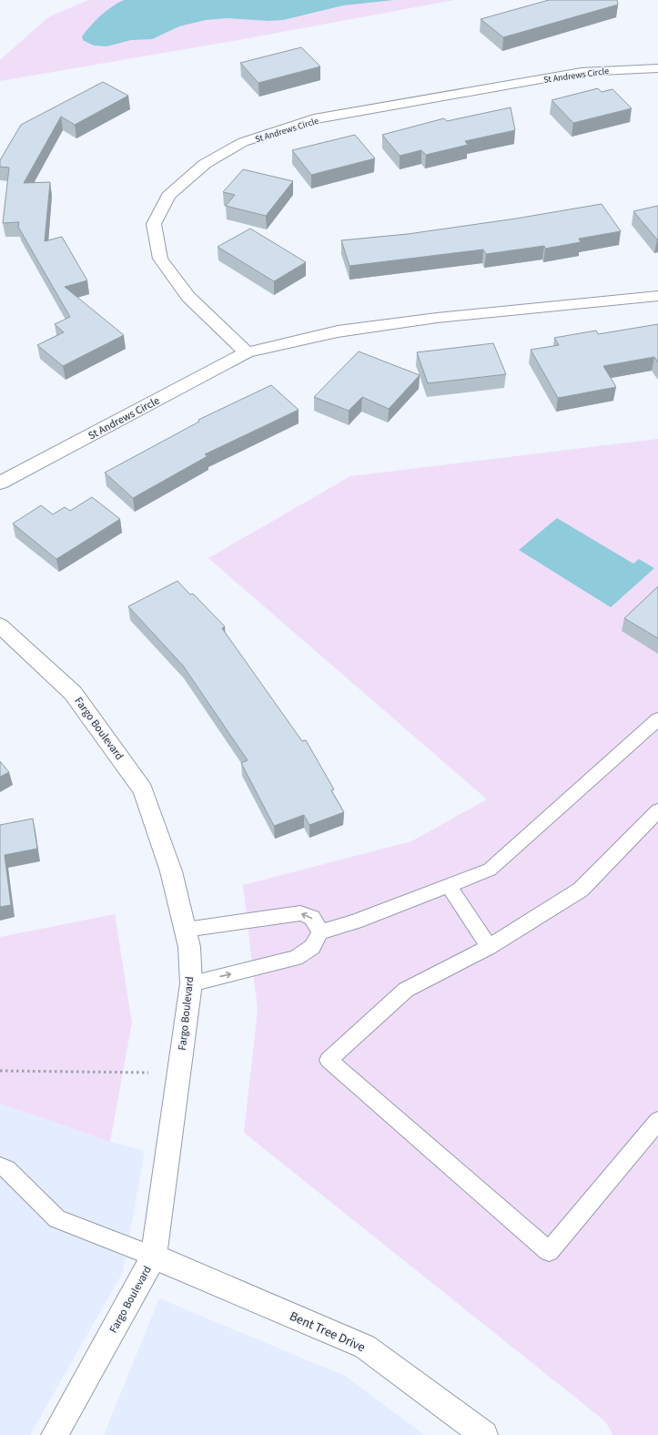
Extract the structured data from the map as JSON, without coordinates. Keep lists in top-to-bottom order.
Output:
{
  "streets": {
    "street": ["St Andrews Circle", "Fargo Boulevard", "Bent Tree Drive"]
  },
  "crossings": [
    ["Fargo Boulevard", "Bent Tree Drive"]
  ]
}
